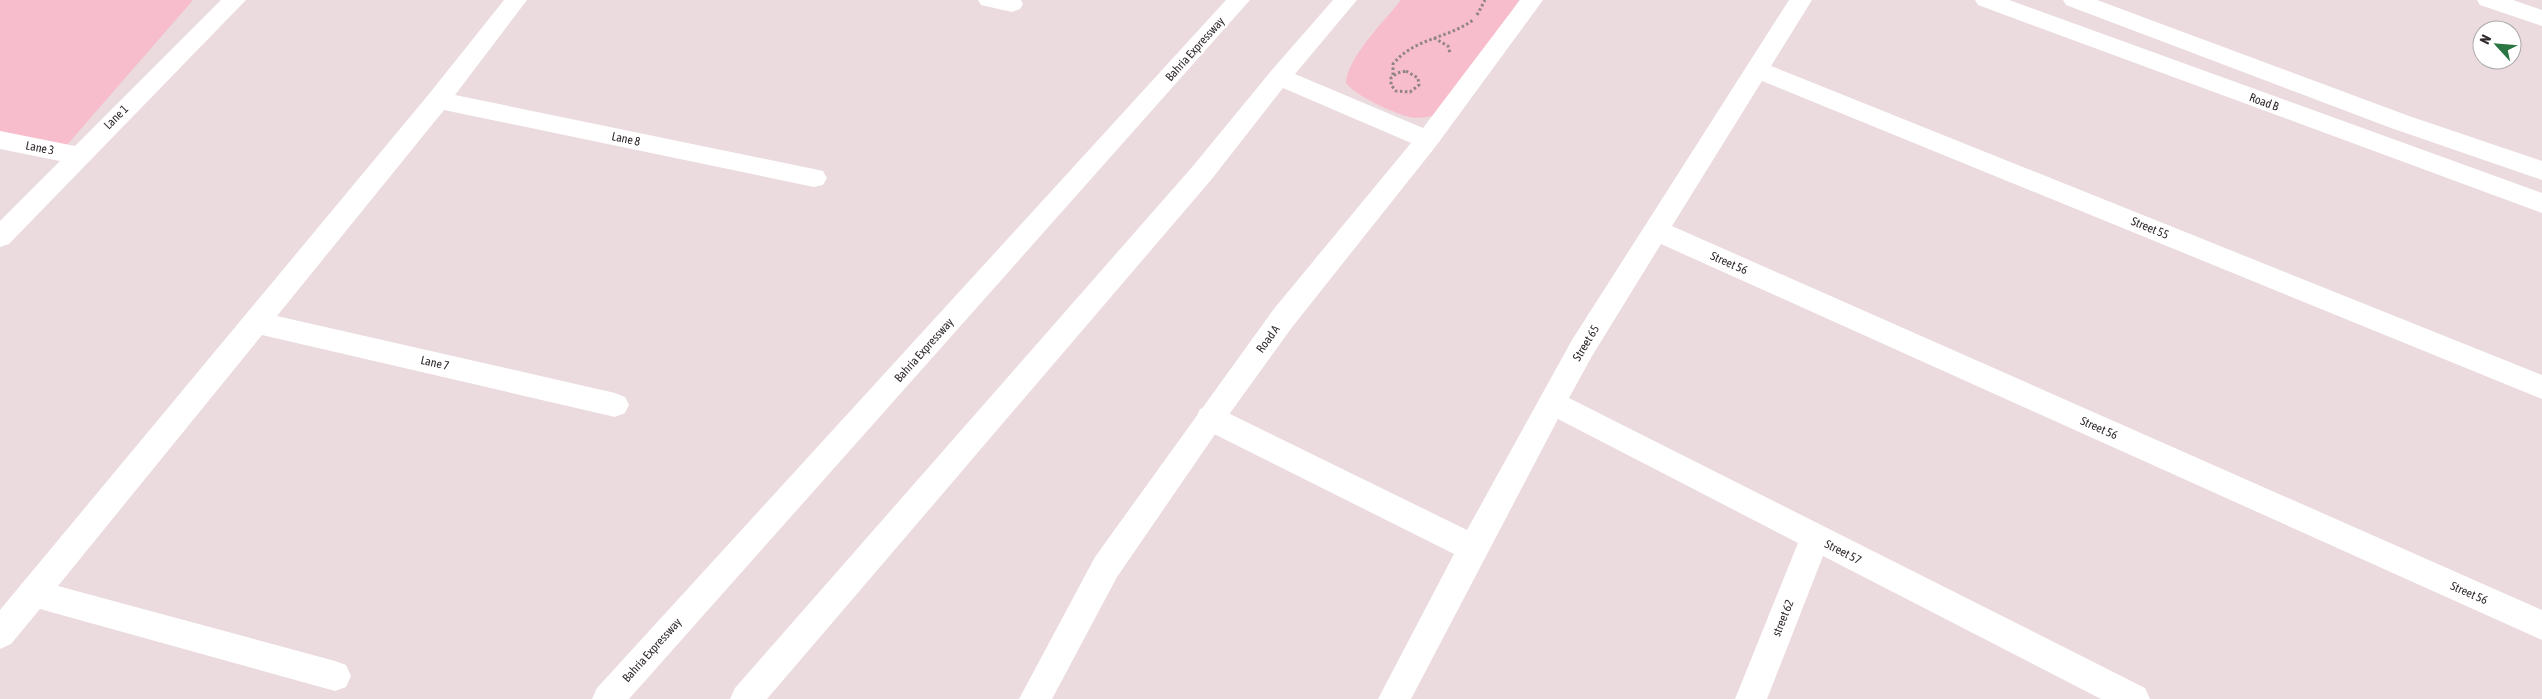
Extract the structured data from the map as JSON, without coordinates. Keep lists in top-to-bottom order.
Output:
{
  "streets": {
    "street": [
      "Bahria Expressway",
      "Road B",
      "Lane 1",
      "Lane 8",
      "Lane 3",
      "Street 55",
      "Street 56",
      "Road A",
      "Street 65",
      "Lane 7",
      "Street 57",
      "street 62"
    ]
  },
  "crossings": [
    ["Lane 1", "Lane 3"],
    ["Street 55", "Street 65"],
    ["Street 56", "Street 65"],
    ["Street 65", "Street 57"],
    ["Street 57", "street 62"]
  ],
  "north": "top left"
}
